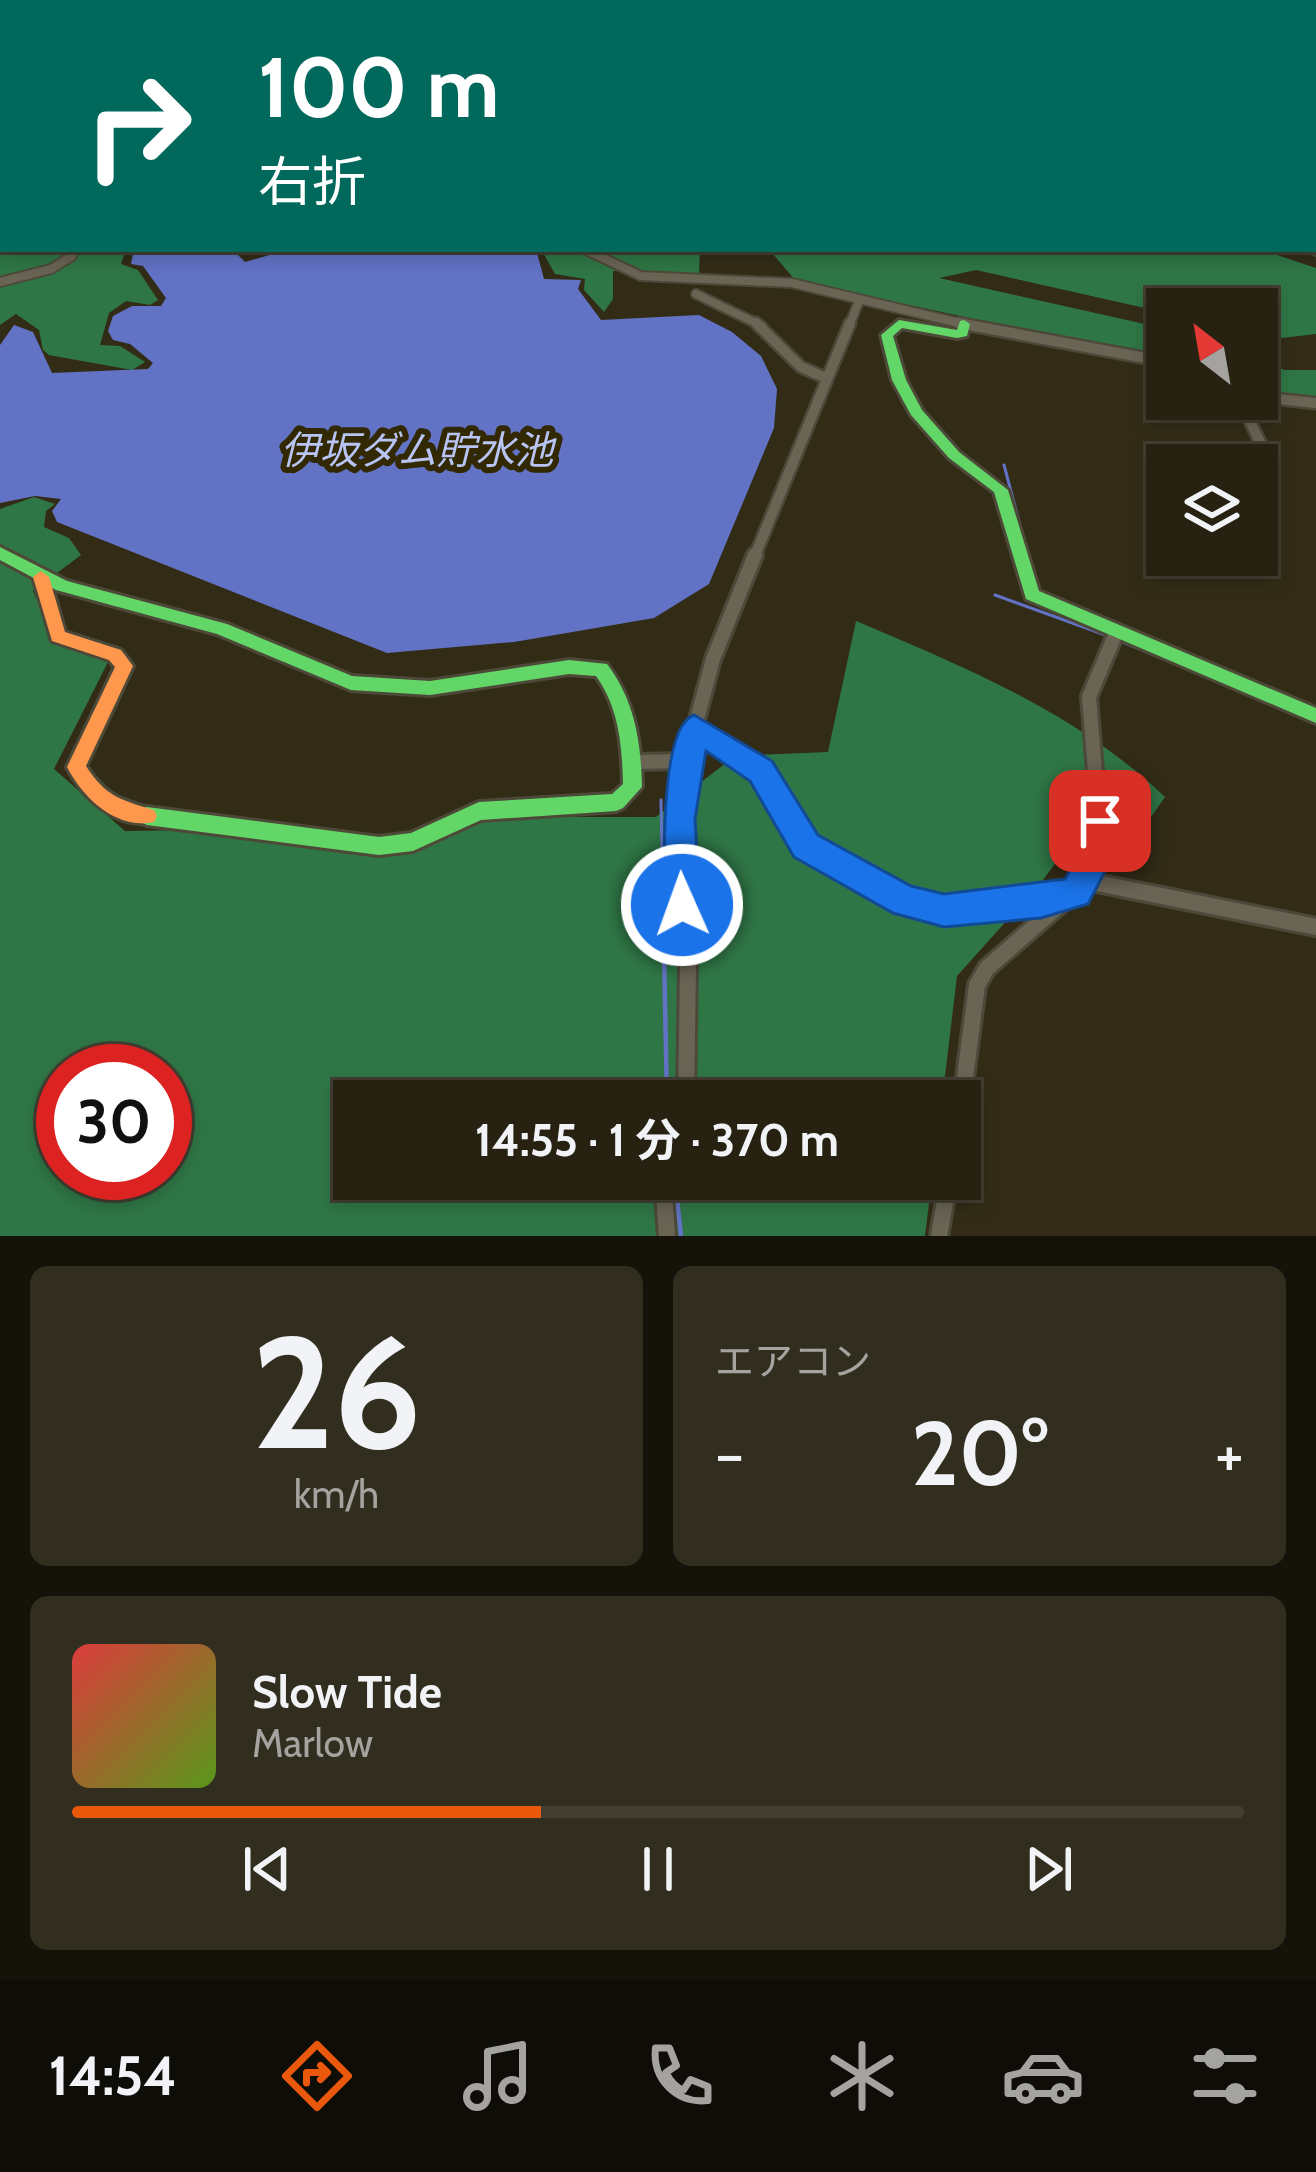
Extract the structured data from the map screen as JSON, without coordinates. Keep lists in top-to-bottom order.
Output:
{
  "water": ["伊坂ダム貯水池"],
  "north": "top left",
  "page": {
    "turn": ["100 m", "右折"],
    "limit": "30",
    "trip": "14:55 · 1 分 · 370 m",
    "tile": [
      ["26", "km/h"],
      "エアコン"
    ],
    "heat": ["−", "20°", "+"],
    "song": ["Slow Tide", "Marlow"],
    "tabs": "14:54"
  }
}
